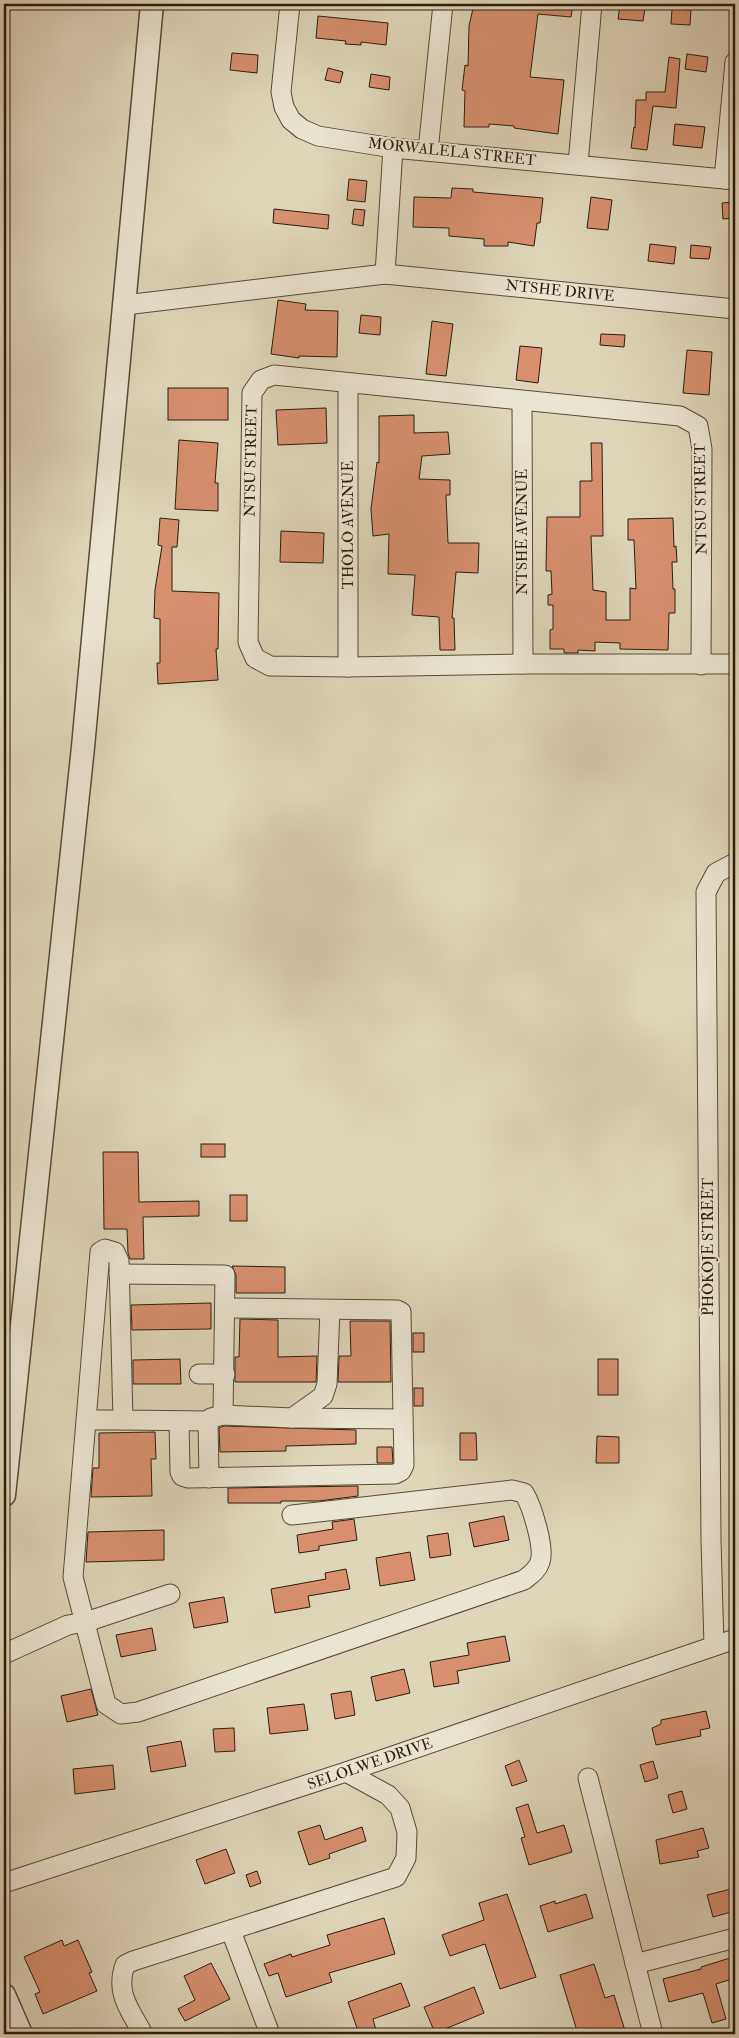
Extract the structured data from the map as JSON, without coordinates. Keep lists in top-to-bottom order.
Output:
{
  "streets": {
    "street": [
      "MORWALELA STREET",
      "NTSHE DRIVE",
      "NTSU STREET",
      "THOLO AVENUE",
      "NTSHE AVENUE",
      "PHOKOJE STREET",
      "SELOLWE DRIVE"
    ]
  },
  "crossings": [
    ["NTSU STREET", "THOLO AVENUE"],
    ["NTSU STREET", "NTSHE AVENUE"],
    ["PHOKOJE STREET", "SELOLWE DRIVE"]
  ]
}
